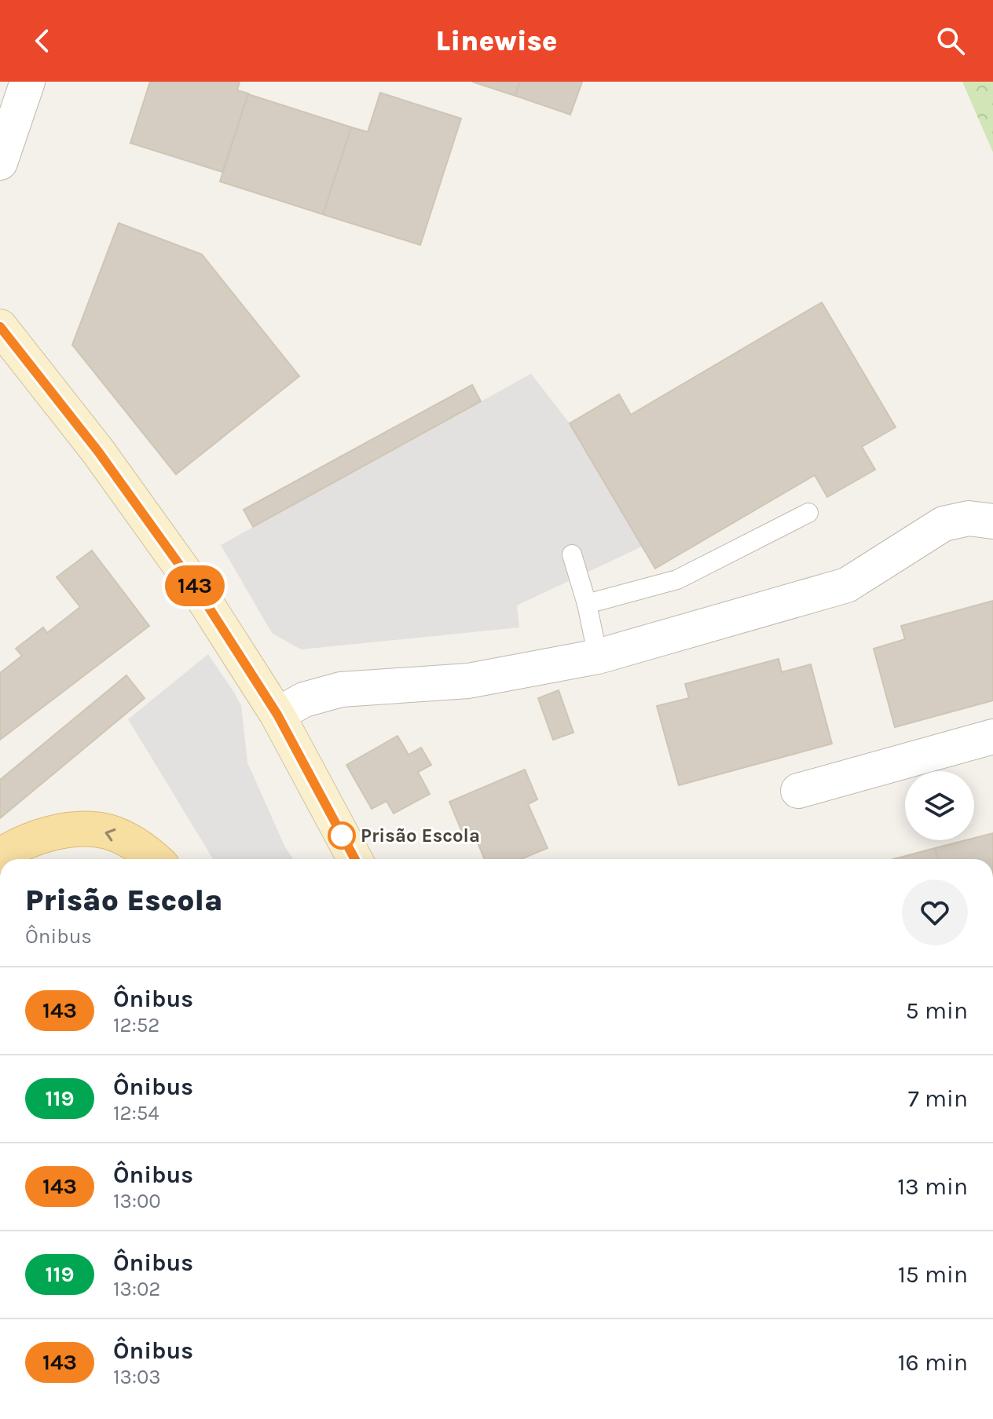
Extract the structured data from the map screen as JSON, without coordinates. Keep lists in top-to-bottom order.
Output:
{
  "places": ["Prisão Escola"],
  "lines": ["bus line 143"],
  "page": {
    "header": "Linewise",
    "on_map": "143",
    "heading": ["Prisão Escola", "Ônibus"],
    "list": [
      {
        "mark": "143",
        "name": "Ônibus",
        "note": "12:52",
        "value": "5 min"
      },
      {
        "mark": "119",
        "name": "Ônibus",
        "note": "12:54",
        "value": "7 min"
      },
      {
        "mark": "143",
        "name": "Ônibus",
        "note": "13:00",
        "value": "13 min"
      },
      {
        "mark": "119",
        "name": "Ônibus",
        "note": "13:02",
        "value": "15 min"
      },
      {
        "mark": "143",
        "name": "Ônibus",
        "note": "13:03",
        "value": "16 min"
      }
    ]
  }
}
